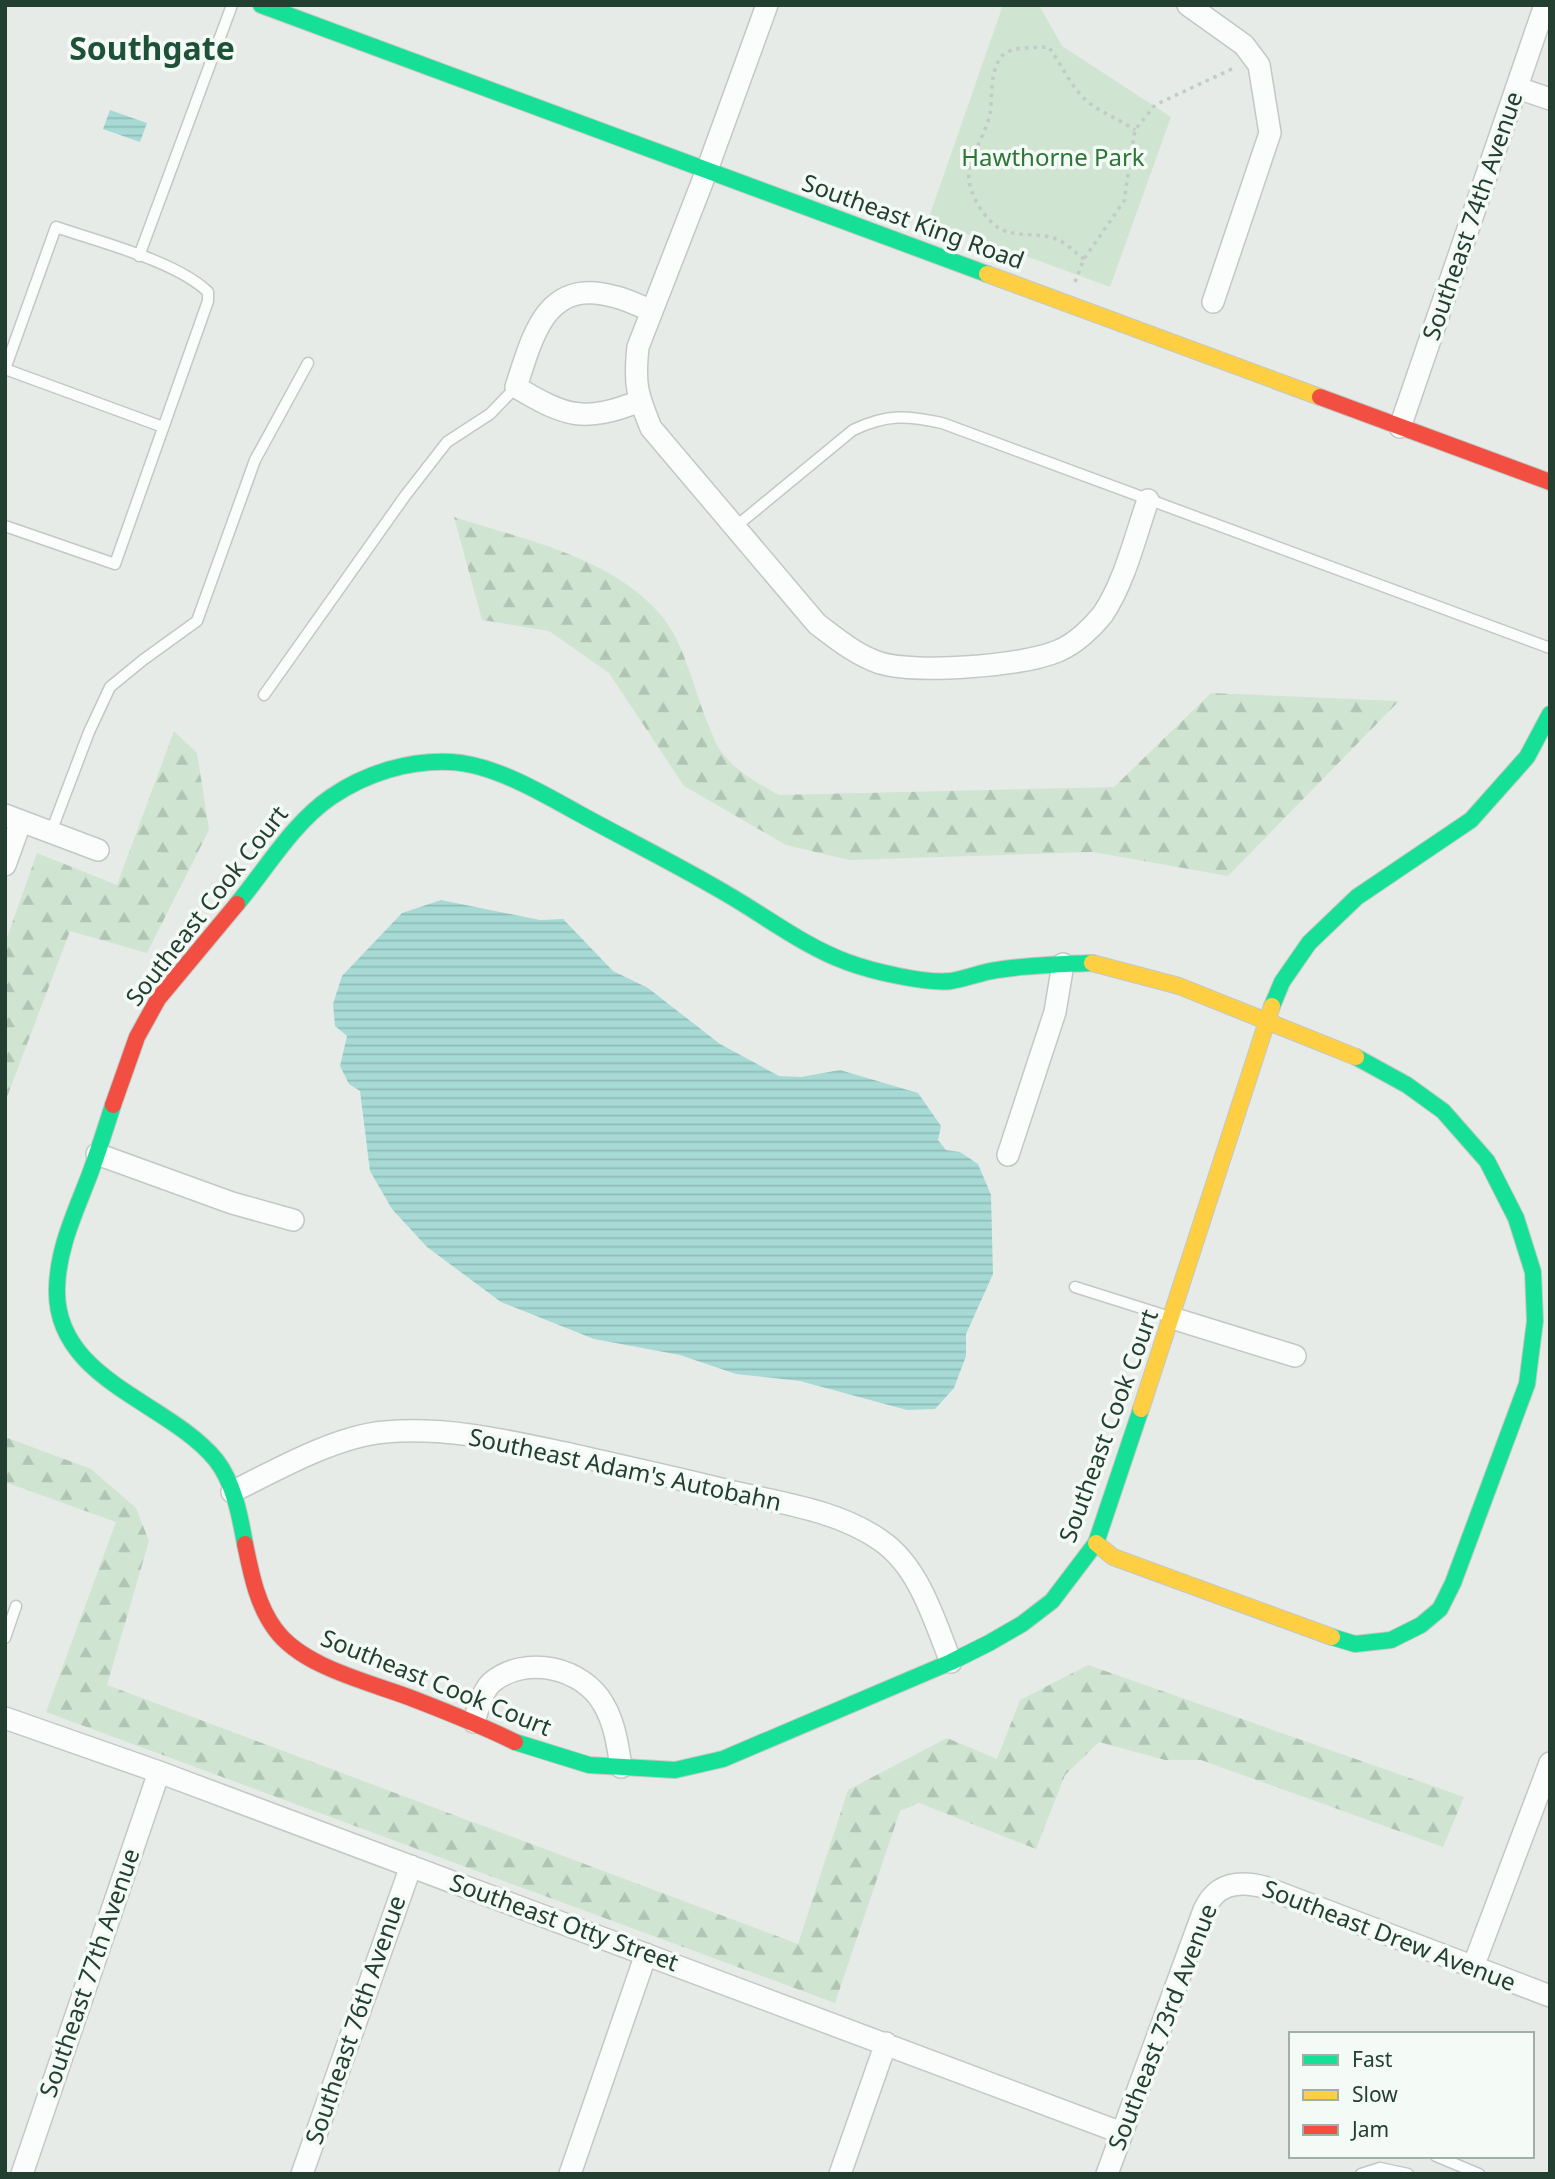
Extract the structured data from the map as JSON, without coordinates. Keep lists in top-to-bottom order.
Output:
{
  "streets": {
    "street": [
      "Southeast 74th Avenue",
      "Southeast King Road",
      "Southeast Cook Court",
      "Southeast Adam's Autobahn",
      "Southeast Otty Street",
      "Southeast Drew Avenue",
      "Southeast 77th Avenue",
      "Southeast 76th Avenue",
      "Southeast 73rd Avenue"
    ]
  },
  "crossings": [
    ["Southeast 74th Avenue", "Southeast King Road"],
    ["Southeast Cook Court", "Southeast Adam's Autobahn"],
    ["Southeast Otty Street", "Southeast 77th Avenue"],
    ["Southeast Otty Street", "Southeast 76th Avenue"],
    ["Southeast Otty Street", "Southeast 73rd Avenue"],
    ["Southeast Drew Avenue", "Southeast 73rd Avenue"]
  ],
  "districts": ["Southgate"],
  "parks": ["Hawthorne Park"],
  "legend": ["Fast", "Slow", "Jam"]
}
